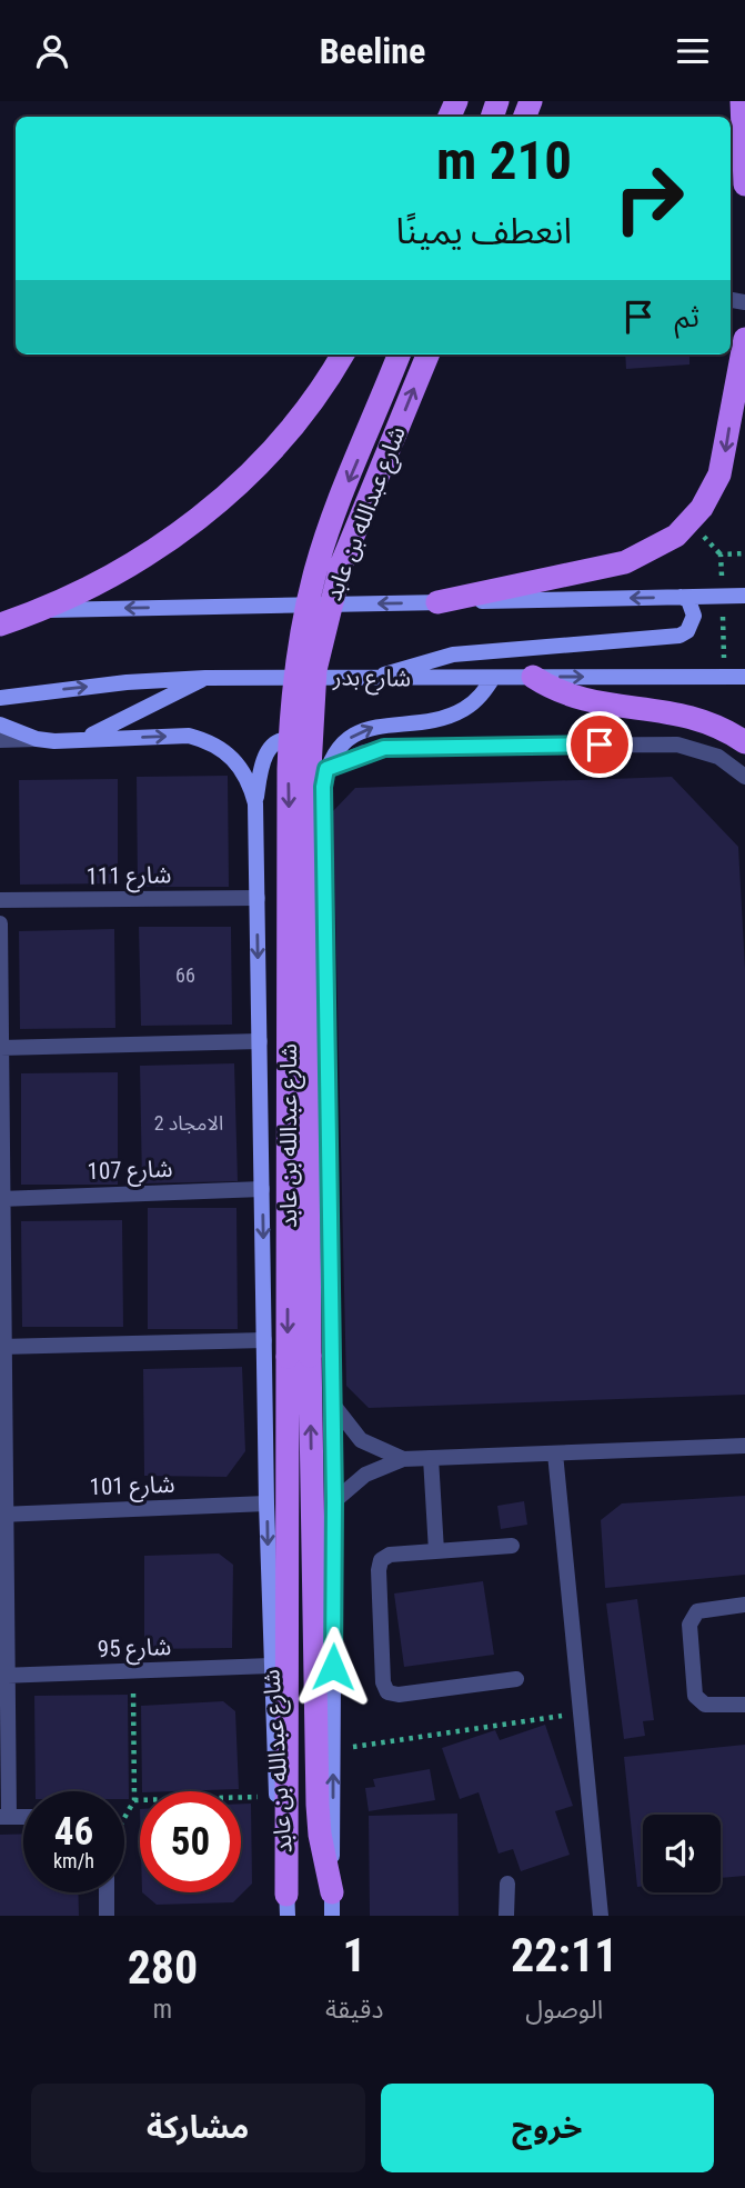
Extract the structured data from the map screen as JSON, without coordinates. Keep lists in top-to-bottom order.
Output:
{
  "streets": {
    "main road": ["شارع عبدالله بن عابد", "شارع بدر"],
    "street": [
      "شارع 111",
      "شارع 107",
      "شارع 101",
      "شارع 95"
    ]
  },
  "crossings": [
    ["شارع عبدالله بن عابد", "شارع بدر"],
    ["شارع عبدالله بن عابد", "شارع 111"],
    ["شارع عبدالله بن عابد", "شارع 107"],
    ["شارع عبدالله بن عابد", "شارع 101"],
    ["شارع عبدالله بن عابد", "شارع 95"]
  ],
  "house_numbers": ["66", "الامجاد 2"],
  "page": {
    "header": "Beeline",
    "turn": ["210 m", "انعطف يمينًا"],
    "then": "ثم",
    "speed": "46 km/h",
    "limit": "50",
    "eta": [
      "22:11",
      "الوصول",
      "1",
      "دقيقة",
      "280",
      "m"
    ],
    "buttons": ["خروج", "مشاركة"]
  }
}
